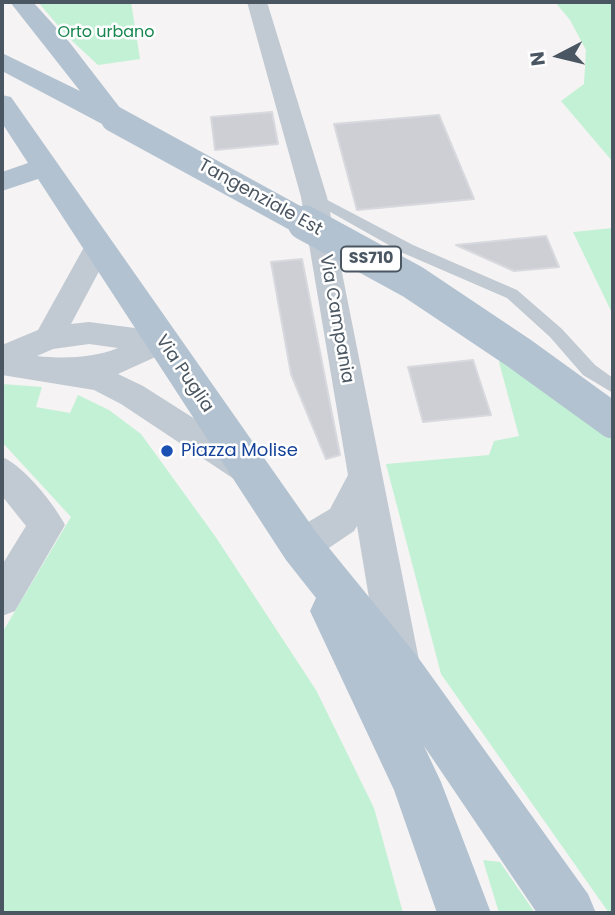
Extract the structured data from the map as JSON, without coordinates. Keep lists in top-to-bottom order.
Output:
{
  "streets": {
    "main road": ["Tangenziale Est", "SS710", "Via Puglia"],
    "street": ["Via Campania"]
  },
  "crossings": [
    ["Via Campania", "Via Puglia"]
  ],
  "parks": ["Orto urbano"],
  "places": ["Piazza Molise"],
  "north": "left"
}
